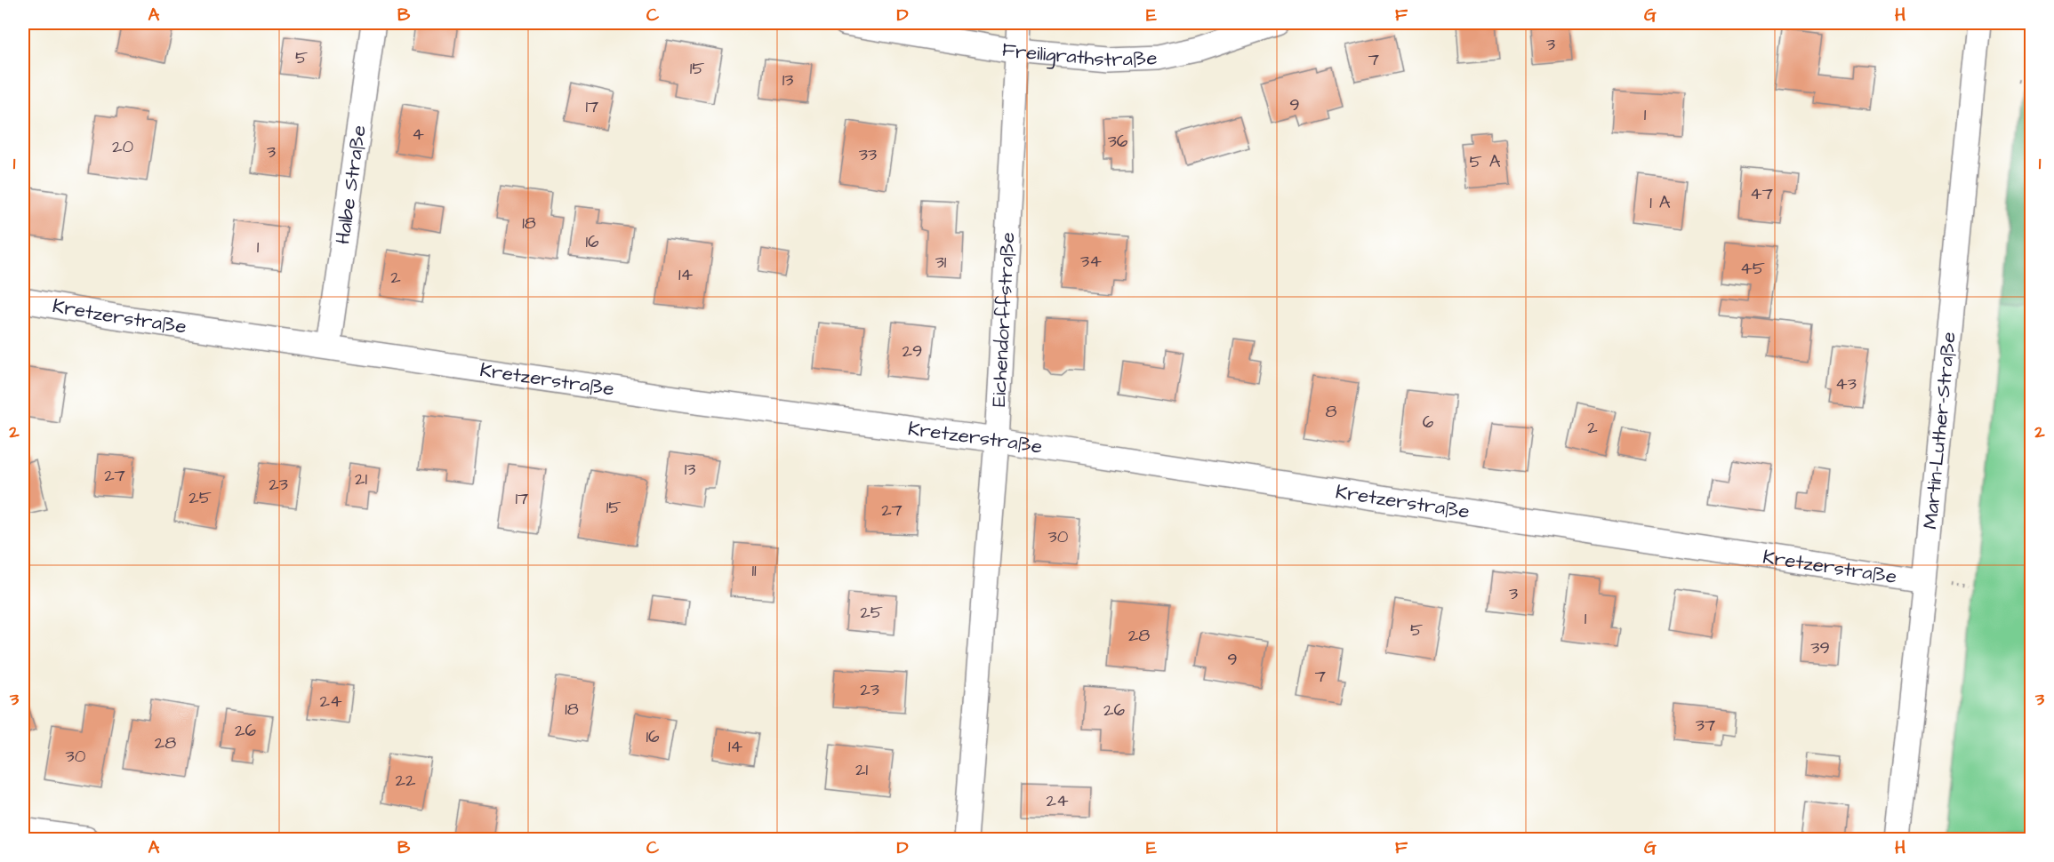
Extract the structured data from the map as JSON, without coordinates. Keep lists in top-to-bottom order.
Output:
{
  "streets": {
    "street": [
      "Freiligrathstraße",
      "Halbe Straße",
      "Kretzerstraße",
      "Eichendorffstraße",
      "Martin-Luther-Straße"
    ]
  },
  "crossings": [
    ["Freiligrathstraße", "Eichendorffstraße"],
    ["Halbe Straße", "Kretzerstraße"],
    ["Kretzerstraße", "Eichendorffstraße"],
    ["Kretzerstraße", "Martin-Luther-Straße"]
  ],
  "house_numbers": [
    "3",
    "5",
    "7",
    "15",
    "13",
    "9",
    "17",
    "1",
    "4",
    "36",
    "20",
    "3",
    "33",
    "5 A",
    "47",
    "1 A",
    "18",
    "16",
    "1",
    "34",
    "31",
    "45",
    "14",
    "2",
    "29",
    "43",
    "8",
    "6",
    "2",
    "13",
    "27",
    "21",
    "23",
    "25",
    "17",
    "15",
    "27",
    "30",
    "11",
    "3",
    "25",
    "1",
    "5",
    "28",
    "39",
    "9",
    "7",
    "23",
    "24",
    "18",
    "26",
    "37",
    "26",
    "16",
    "28",
    "14",
    "30",
    "21",
    "22",
    "24"
  ],
  "grid": {
    "columns": [
      "A",
      "B",
      "C",
      "D",
      "E",
      "F",
      "G",
      "H"
    ],
    "rows": ["1", "2", "3"]
  }
}
